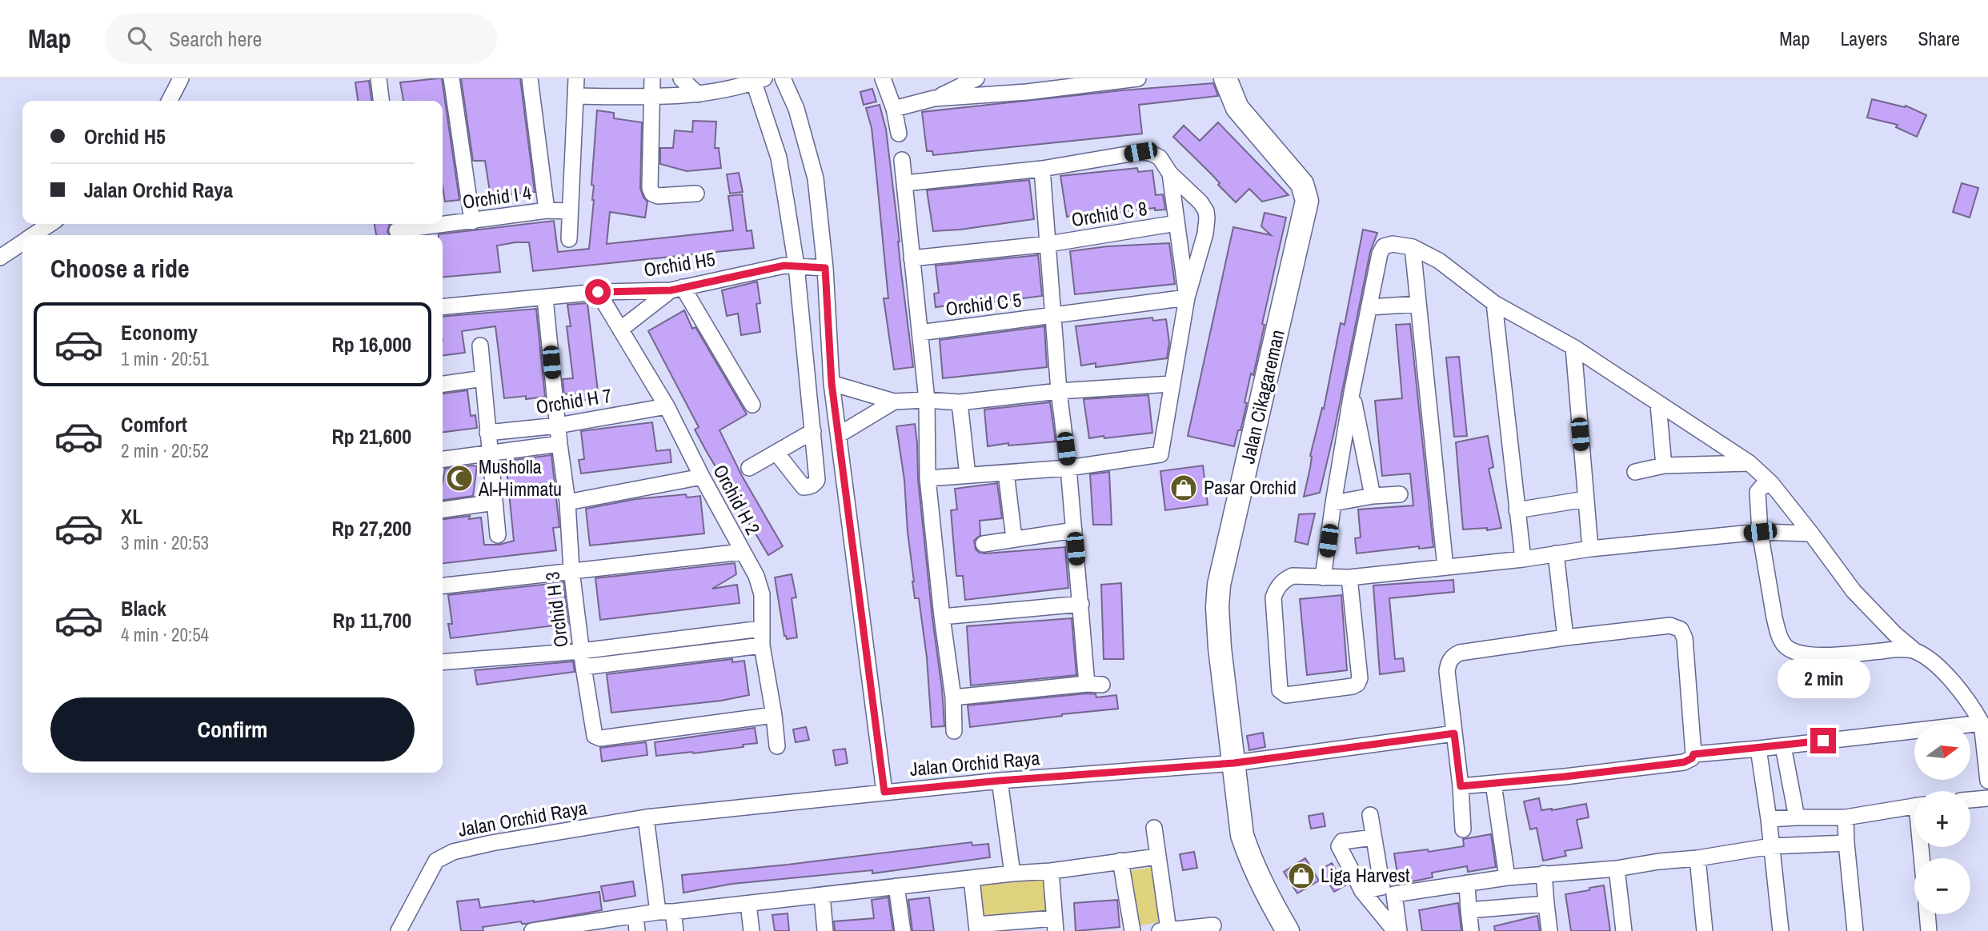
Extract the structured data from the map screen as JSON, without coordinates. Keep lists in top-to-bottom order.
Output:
{
  "streets": {
    "street": [
      "Orchid I 4",
      "Orchid C 8",
      "Orchid H5",
      "Orchid C 5",
      "Jalan Cikagareman",
      "Orchid H 7",
      "Orchid H 2",
      "Orchid H 3",
      "Jalan Orchid Raya"
    ]
  },
  "crossings": [
    ["Orchid H5", "Orchid H 2"],
    ["Orchid H5", "Orchid H 3"],
    ["Jalan Cikagareman", "Jalan Orchid Raya"],
    ["Orchid H 7", "Orchid H 2"],
    ["Orchid H 7", "Orchid H 3"],
    ["Orchid H 2", "Orchid H 3"]
  ],
  "places": {
    "mosque": ["Musholla Al-Himmatu"],
    "shop": ["Pasar Orchid", "Liga Harvest"]
  },
  "north": "right",
  "page": {
    "header": "Map",
    "search": "Search here",
    "nav": ["Map", "Layers", "Share"],
    "banner": ["Orchid H5", "Jalan Orchid Raya"],
    "heading": "Choose a ride",
    "list": [
      {
        "name": "Economy",
        "note": "1 min · 20:51",
        "value": "Rp 16,000"
      },
      {
        "name": "Comfort",
        "note": "2 min · 20:52",
        "value": "Rp 21,600"
      },
      {
        "name": "XL",
        "note": "3 min · 20:53",
        "value": "Rp 27,200"
      },
      {
        "name": "Black",
        "note": "4 min · 20:54",
        "value": "Rp 11,700"
      }
    ],
    "bubble": "2 min",
    "buttons": "Confirm",
    "map_buttons": ["+", "−"]
  }
}
